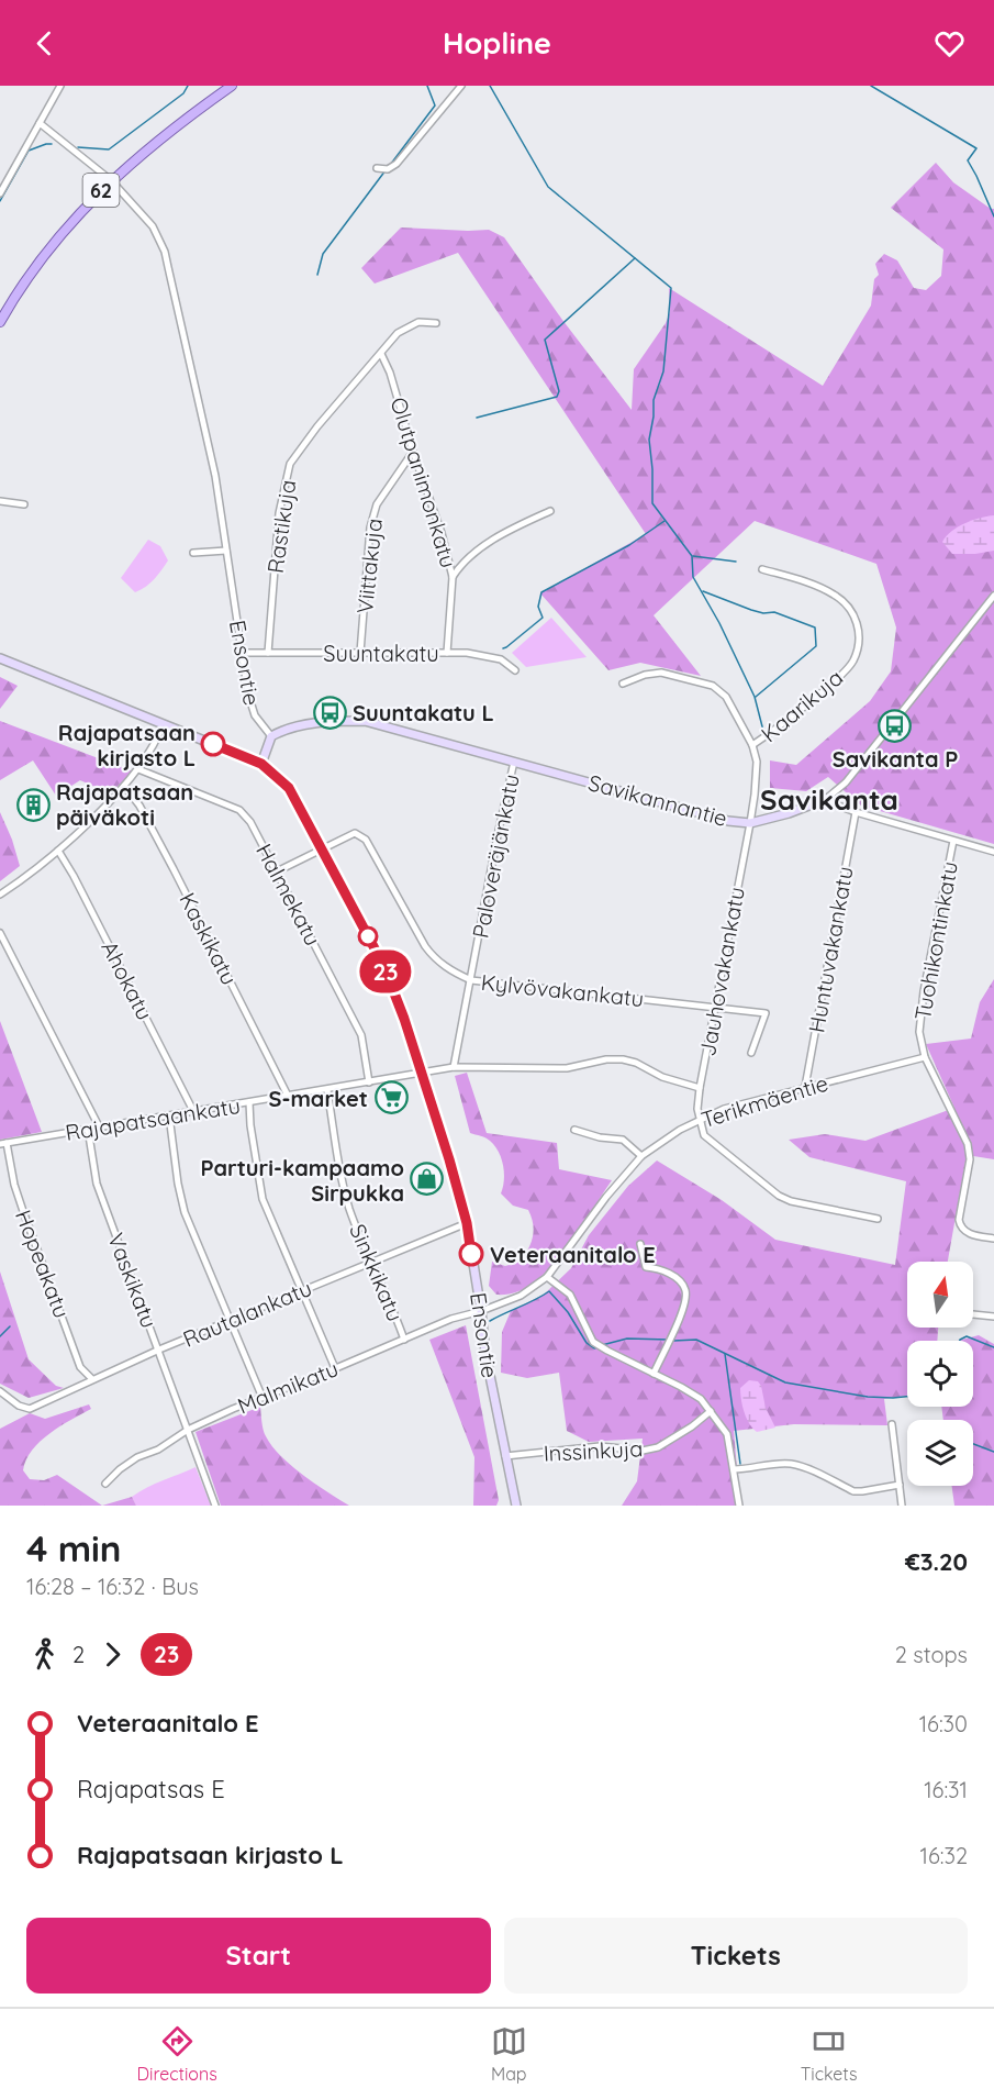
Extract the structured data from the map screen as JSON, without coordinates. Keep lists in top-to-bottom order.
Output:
{
  "streets": {
    "main road": ["62"],
    "street": [
      "Olutpanimonkatu",
      "Rastikuja",
      "Viittakuja",
      "Suuntakatu",
      "Ensontie",
      "Kaarikuja",
      "Savikannantie",
      "Paloveräjänkatu",
      "Halmekatu",
      "Kaskikatu",
      "Tuohikontinkatu",
      "Huntuvakankatu",
      "Jauhovakankatu",
      "Ahokatu",
      "Kylvövakankatu",
      "Terikmäentie",
      "Rajapatsaankatu",
      "Hopeakatu",
      "Sinkkikatu",
      "Vaskikatu",
      "Rautalankatu",
      "Malmikatu",
      "Inssinkuja"
    ]
  },
  "crossings": [
    ["62", "Ensontie"],
    ["Olutpanimonkatu", "Rastikuja"],
    ["Olutpanimonkatu", "Viittakuja"],
    ["Olutpanimonkatu", "Suuntakatu"],
    ["Rastikuja", "Suuntakatu"],
    ["Viittakuja", "Suuntakatu"],
    ["Suuntakatu", "Ensontie"],
    ["Ensontie", "Savikannantie"],
    ["Ensontie", "Kylvövakankatu"],
    ["Ensontie", "Terikmäentie"],
    ["Ensontie", "Rajapatsaankatu"],
    ["Ensontie", "Rautalankatu"],
    ["Ensontie", "Malmikatu"],
    ["Ensontie", "Inssinkuja"],
    ["Kaarikuja", "Jauhovakankatu"],
    ["Savikannantie", "Paloveräjänkatu"],
    ["Savikannantie", "Jauhovakankatu"],
    ["Paloveräjänkatu", "Kylvövakankatu"],
    ["Paloveräjänkatu", "Rajapatsaankatu"],
    ["Halmekatu", "Rajapatsaankatu"],
    ["Kaskikatu", "Rajapatsaankatu"],
    ["Tuohikontinkatu", "Terikmäentie"],
    ["Huntuvakankatu", "Terikmäentie"],
    ["Jauhovakankatu", "Kylvövakankatu"],
    ["Jauhovakankatu", "Terikmäentie"],
    ["Jauhovakankatu", "Rajapatsaankatu"],
    ["Ahokatu", "Rajapatsaankatu"],
    ["Terikmäentie", "Malmikatu"],
    ["Rajapatsaankatu", "Hopeakatu"],
    ["Rajapatsaankatu", "Sinkkikatu"],
    ["Rajapatsaankatu", "Vaskikatu"],
    ["Hopeakatu", "Rautalankatu"],
    ["Sinkkikatu", "Rautalankatu"],
    ["Sinkkikatu", "Malmikatu"],
    ["Vaskikatu", "Rautalankatu"],
    ["Vaskikatu", "Malmikatu"]
  ],
  "districts": ["Savikanta"],
  "places": {
    "bus stop": ["Suuntakatu L", "Savikanta P"],
    "other": ["Rajapatsaan kirjasto L", "Veteraanitalo E"],
    "building": ["Rajapatsaan päiväkoti"],
    "supermarket": ["S-market"],
    "shop": ["Parturi-kampaamo Sirpukka"]
  },
  "lines": ["bus line 23"],
  "north": "top",
  "page": {
    "header": "Hopline",
    "on_map": "23",
    "heading": ["4 min", "16:28 – 16:32 · Bus", "€3.20"],
    "legs": ["2", "23", "2 stops"],
    "list": [
      {
        "name": "Veteraanitalo E",
        "value": "16:30"
      },
      {
        "name": "Rajapatsas E",
        "value": "16:31"
      },
      {
        "name": "Rajapatsaan kirjasto L",
        "value": "16:32"
      }
    ],
    "buttons": ["Start", "Tickets"],
    "tabs": ["Directions", "Map", "Tickets"]
  }
}
